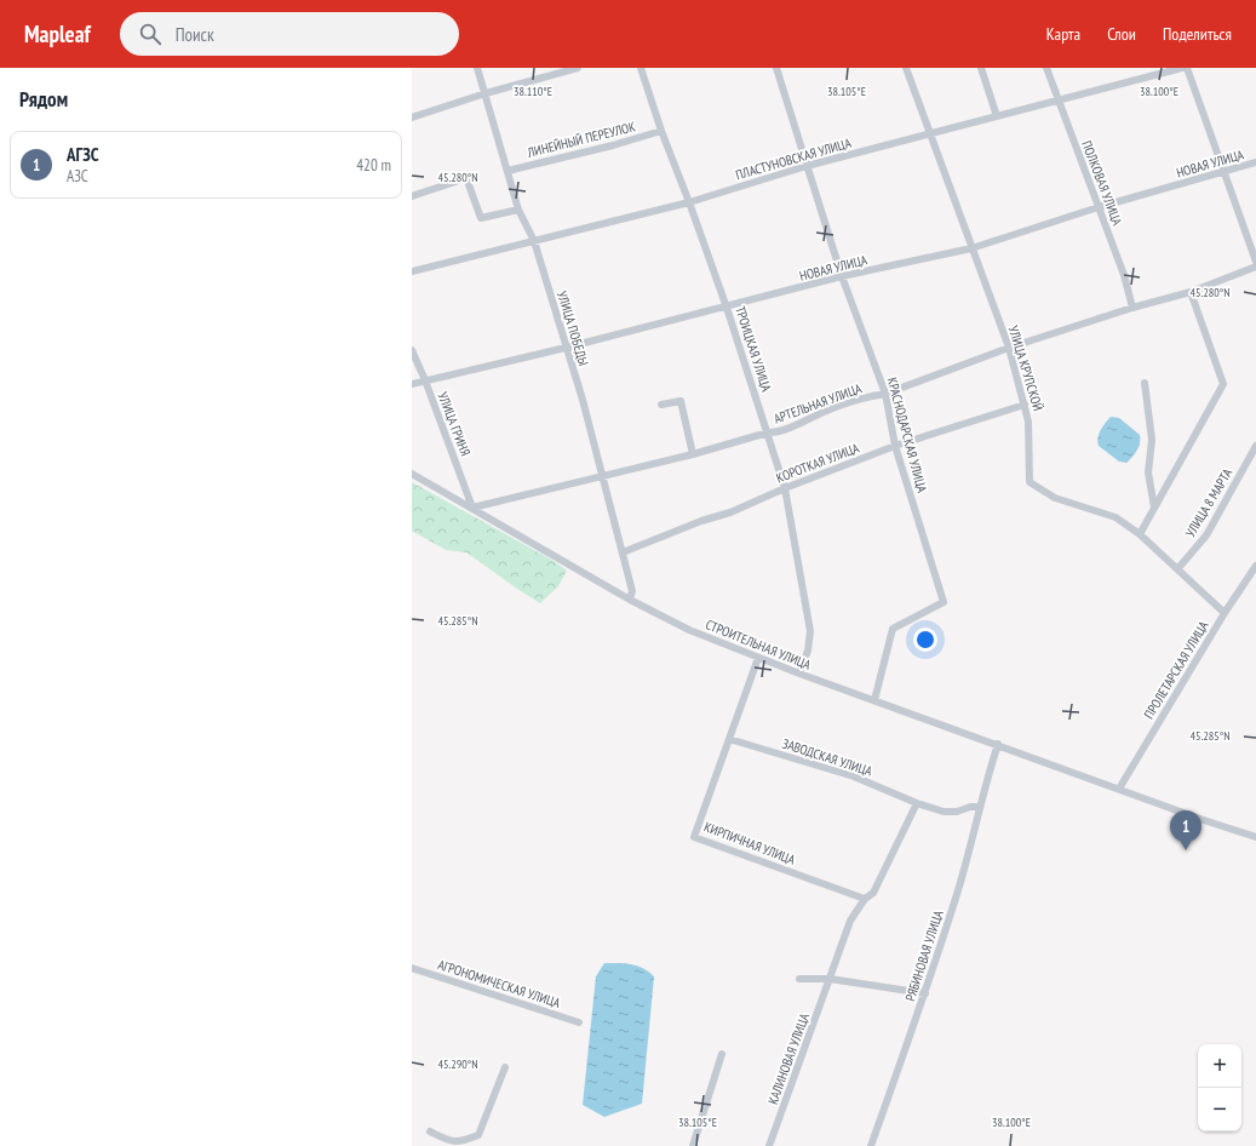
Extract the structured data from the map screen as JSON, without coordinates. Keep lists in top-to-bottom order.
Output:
{
  "streets": {
    "street": [
      "ЛИНЕЙНЫЙ ПЕРЕУЛОК",
      "ПЛАСТУНОВСКАЯ УЛИЦА",
      "НОВАЯ УЛИЦА",
      "ПОЛКОВАЯ УЛИЦА",
      "УЛИЦА ПОБЕДЫ",
      "ТРОИЦКАЯ УЛИЦА",
      "УЛИЦА КРУПСКОЙ",
      "АРТЕЛЬНАЯ УЛИЦА",
      "УЛИЦА ГРИНЯ",
      "КРАСНОДАРСКАЯ УЛИЦА",
      "КОРОТКАЯ УЛИЦА",
      "УЛИЦА 8 МАРТА",
      "СТРОИТЕЛЬНАЯ УЛИЦА",
      "ПРОЛЕТАРСКАЯ УЛИЦА",
      "ЗАВОДСКАЯ УЛИЦА",
      "КИРПИЧНАЯ УЛИЦА",
      "РЯБИНОВАЯ УЛИЦА",
      "АГРОНОМИЧЕСКАЯ УЛИЦА",
      "КАЛИНОВАЯ УЛИЦА"
    ]
  },
  "crossings": [
    ["ЛИНЕЙНЫЙ ПЕРЕУЛОК", "УЛИЦА ПОБЕДЫ"],
    ["ЛИНЕЙНЫЙ ПЕРЕУЛОК", "ТРОИЦКАЯ УЛИЦА"],
    ["ПЛАСТУНОВСКАЯ УЛИЦА", "ПОЛКОВАЯ УЛИЦА"],
    ["ПЛАСТУНОВСКАЯ УЛИЦА", "УЛИЦА ПОБЕДЫ"],
    ["ПЛАСТУНОВСКАЯ УЛИЦА", "ТРОИЦКАЯ УЛИЦА"],
    ["ПЛАСТУНОВСКАЯ УЛИЦА", "УЛИЦА КРУПСКОЙ"],
    ["ПЛАСТУНОВСКАЯ УЛИЦА", "КРАСНОДАРСКАЯ УЛИЦА"],
    ["НОВАЯ УЛИЦА", "ПОЛКОВАЯ УЛИЦА"],
    ["НОВАЯ УЛИЦА", "УЛИЦА ПОБЕДЫ"],
    ["НОВАЯ УЛИЦА", "ТРОИЦКАЯ УЛИЦА"],
    ["НОВАЯ УЛИЦА", "УЛИЦА КРУПСКОЙ"],
    ["НОВАЯ УЛИЦА", "УЛИЦА ГРИНЯ"],
    ["НОВАЯ УЛИЦА", "КРАСНОДАРСКАЯ УЛИЦА"],
    ["ПОЛКОВАЯ УЛИЦА", "АРТЕЛЬНАЯ УЛИЦА"],
    ["УЛИЦА ПОБЕДЫ", "АРТЕЛЬНАЯ УЛИЦА"],
    ["УЛИЦА ПОБЕДЫ", "КОРОТКАЯ УЛИЦА"],
    ["УЛИЦА ПОБЕДЫ", "СТРОИТЕЛЬНАЯ УЛИЦА"],
    ["ТРОИЦКАЯ УЛИЦА", "АРТЕЛЬНАЯ УЛИЦА"],
    ["ТРОИЦКАЯ УЛИЦА", "КОРОТКАЯ УЛИЦА"],
    ["ТРОИЦКАЯ УЛИЦА", "СТРОИТЕЛЬНАЯ УЛИЦА"],
    ["УЛИЦА КРУПСКОЙ", "АРТЕЛЬНАЯ УЛИЦА"],
    ["УЛИЦА КРУПСКОЙ", "КОРОТКАЯ УЛИЦА"],
    ["УЛИЦА КРУПСКОЙ", "УЛИЦА 8 МАРТА"],
    ["УЛИЦА КРУПСКОЙ", "ПРОЛЕТАРСКАЯ УЛИЦА"],
    ["АРТЕЛЬНАЯ УЛИЦА", "УЛИЦА ГРИНЯ"],
    ["АРТЕЛЬНАЯ УЛИЦА", "КРАСНОДАРСКАЯ УЛИЦА"],
    ["АРТЕЛЬНАЯ УЛИЦА", "СТРОИТЕЛЬНАЯ УЛИЦА"],
    ["УЛИЦА ГРИНЯ", "СТРОИТЕЛЬНАЯ УЛИЦА"],
    ["КРАСНОДАРСКАЯ УЛИЦА", "КОРОТКАЯ УЛИЦА"],
    ["КРАСНОДАРСКАЯ УЛИЦА", "СТРОИТЕЛЬНАЯ УЛИЦА"],
    ["СТРОИТЕЛЬНАЯ УЛИЦА", "ПРОЛЕТАРСКАЯ УЛИЦА"],
    ["СТРОИТЕЛЬНАЯ УЛИЦА", "КИРПИЧНАЯ УЛИЦА"],
    ["СТРОИТЕЛЬНАЯ УЛИЦА", "РЯБИНОВАЯ УЛИЦА"],
    ["ЗАВОДСКАЯ УЛИЦА", "КИРПИЧНАЯ УЛИЦА"],
    ["ЗАВОДСКАЯ УЛИЦА", "РЯБИНОВАЯ УЛИЦА"],
    ["ЗАВОДСКАЯ УЛИЦА", "КАЛИНОВАЯ УЛИЦА"],
    ["КИРПИЧНАЯ УЛИЦА", "КАЛИНОВАЯ УЛИЦА"]
  ],
  "page": {
    "header": "Mapleaf",
    "search": "Поиск",
    "nav": ["Карта", "Слои", "Поделиться"],
    "heading": "Рядом",
    "list": [
      {
        "mark": "1",
        "name": "АГЗС",
        "note": "АЗС",
        "value": "420 m"
      }
    ],
    "pins": "1",
    "map_buttons": ["+", "−"]
  },
  "coordinates": [
    "38.110°E",
    "38.105°E",
    "38.100°E",
    "45.280°N",
    "45.285°N",
    "45.290°N"
  ]
}
